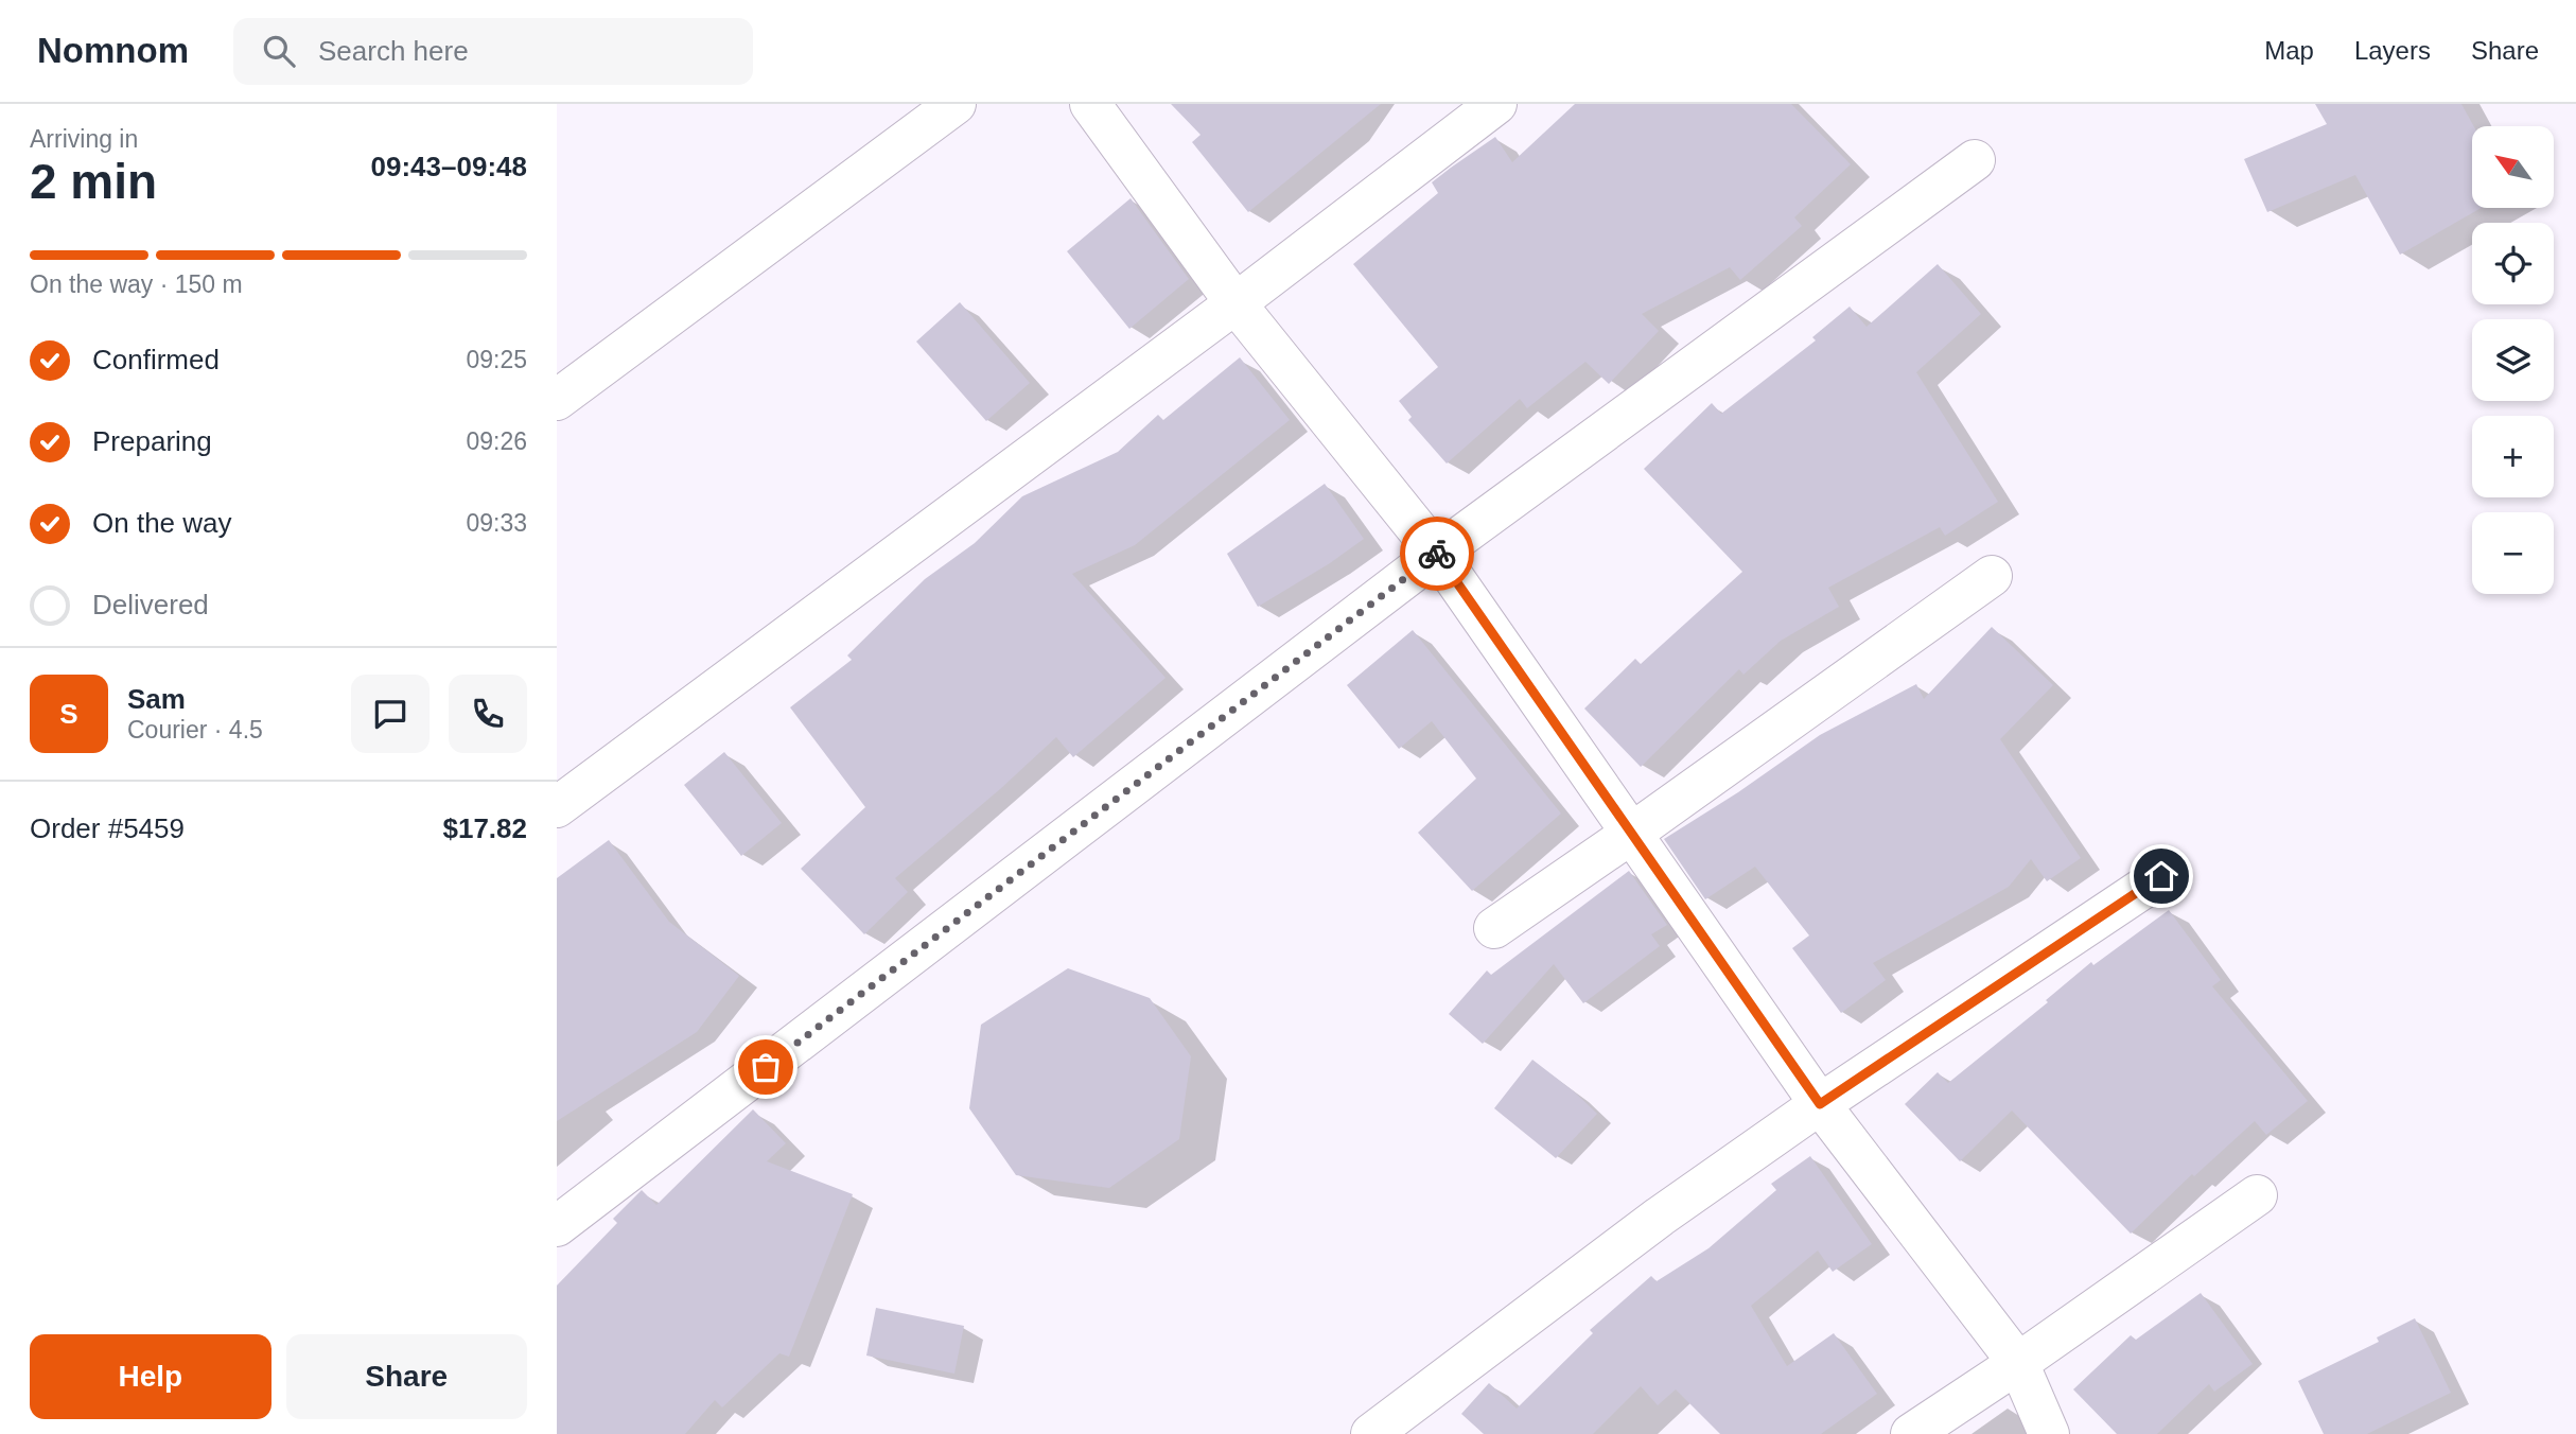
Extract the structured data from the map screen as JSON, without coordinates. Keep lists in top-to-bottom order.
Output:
{
  "north": "top left",
  "page": {
    "header": "Nomnom",
    "search": "Search here",
    "nav": ["Map", "Layers", "Share"],
    "heading": ["2 min", "Arriving in", "09:43–09:48"],
    "panel": [
      "Sam",
      "Courier · 4.5",
      "Order #5459",
      "$17.82"
    ],
    "map_buttons": ["+", "−"],
    "bar": "On the way · 150 m",
    "list": [
      ["Confirmed", "09:25"],
      ["Preparing", "09:26"],
      ["On the way", "09:33"],
      "Delivered"
    ],
    "round": "S",
    "buttons": ["Help", "Share"]
  }
}
